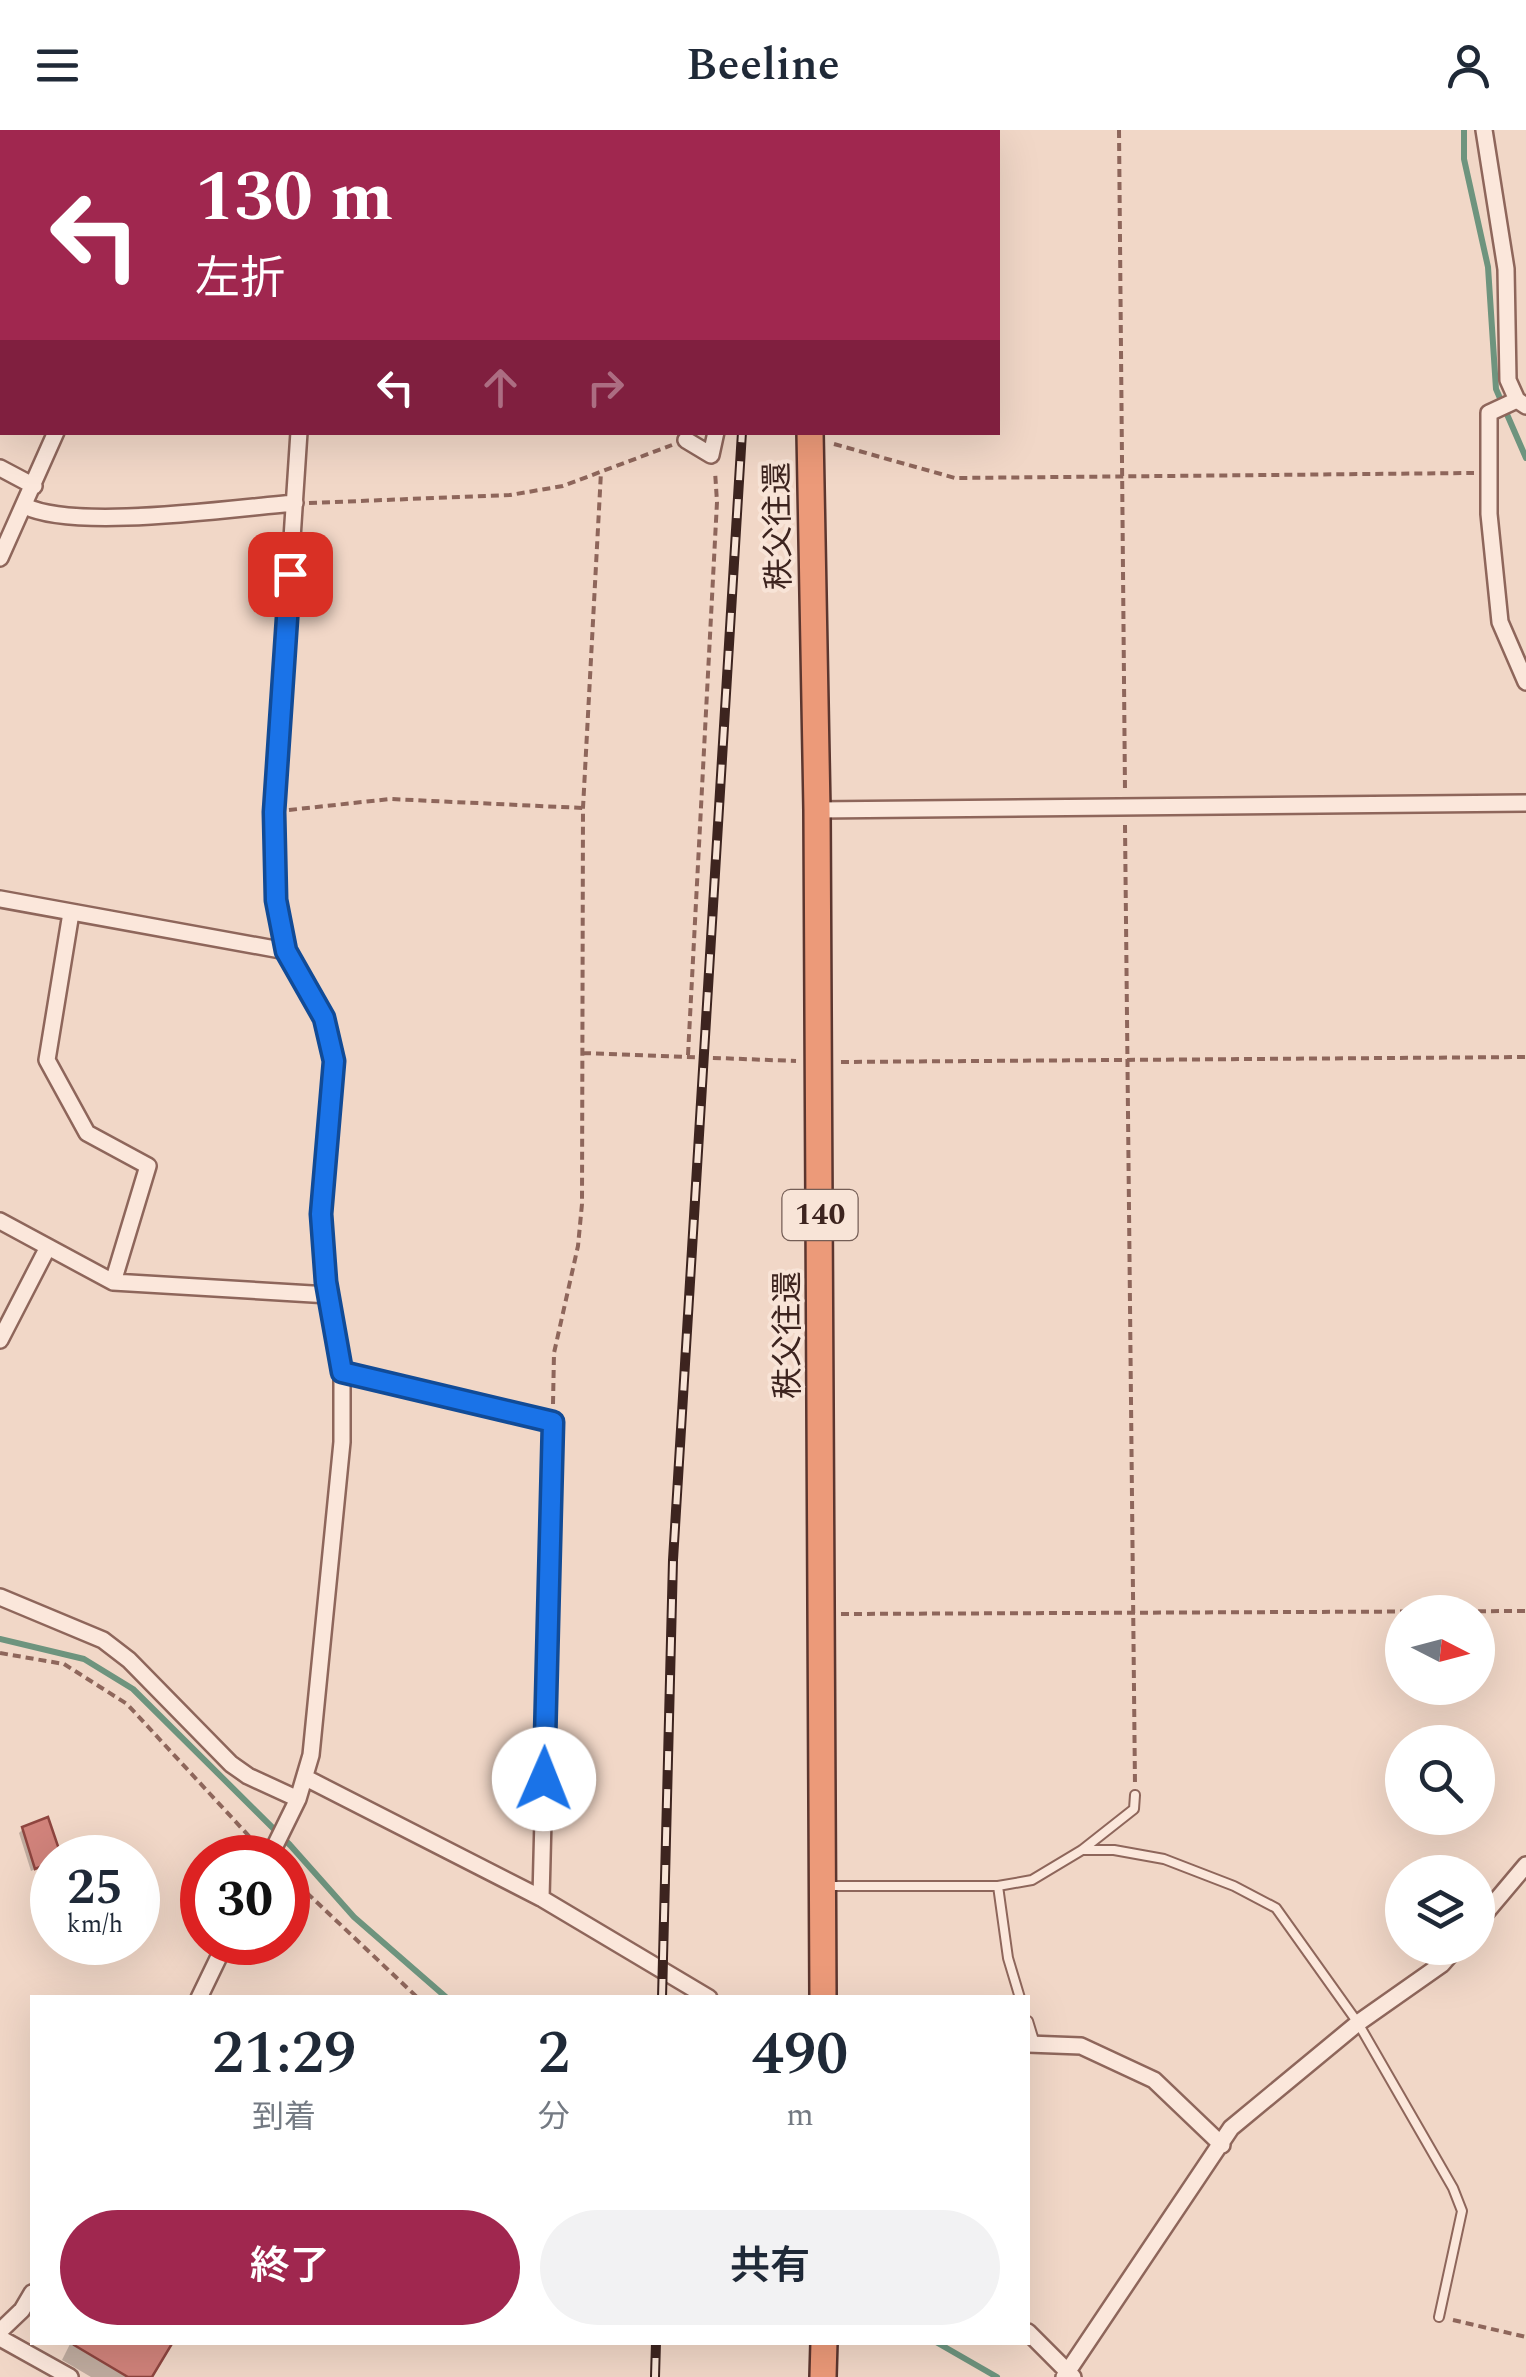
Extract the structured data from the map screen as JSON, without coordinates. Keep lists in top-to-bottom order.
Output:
{
  "streets": {
    "highway": ["秩父往還", "140"]
  },
  "north": "right",
  "page": {
    "header": "Beeline",
    "turn": ["130 m", "左折"],
    "speed": "25 km/h",
    "limit": "30",
    "eta": [
      "21:29",
      "到着",
      "2",
      "分",
      "490",
      "m"
    ],
    "buttons": ["終了", "共有"]
  }
}
